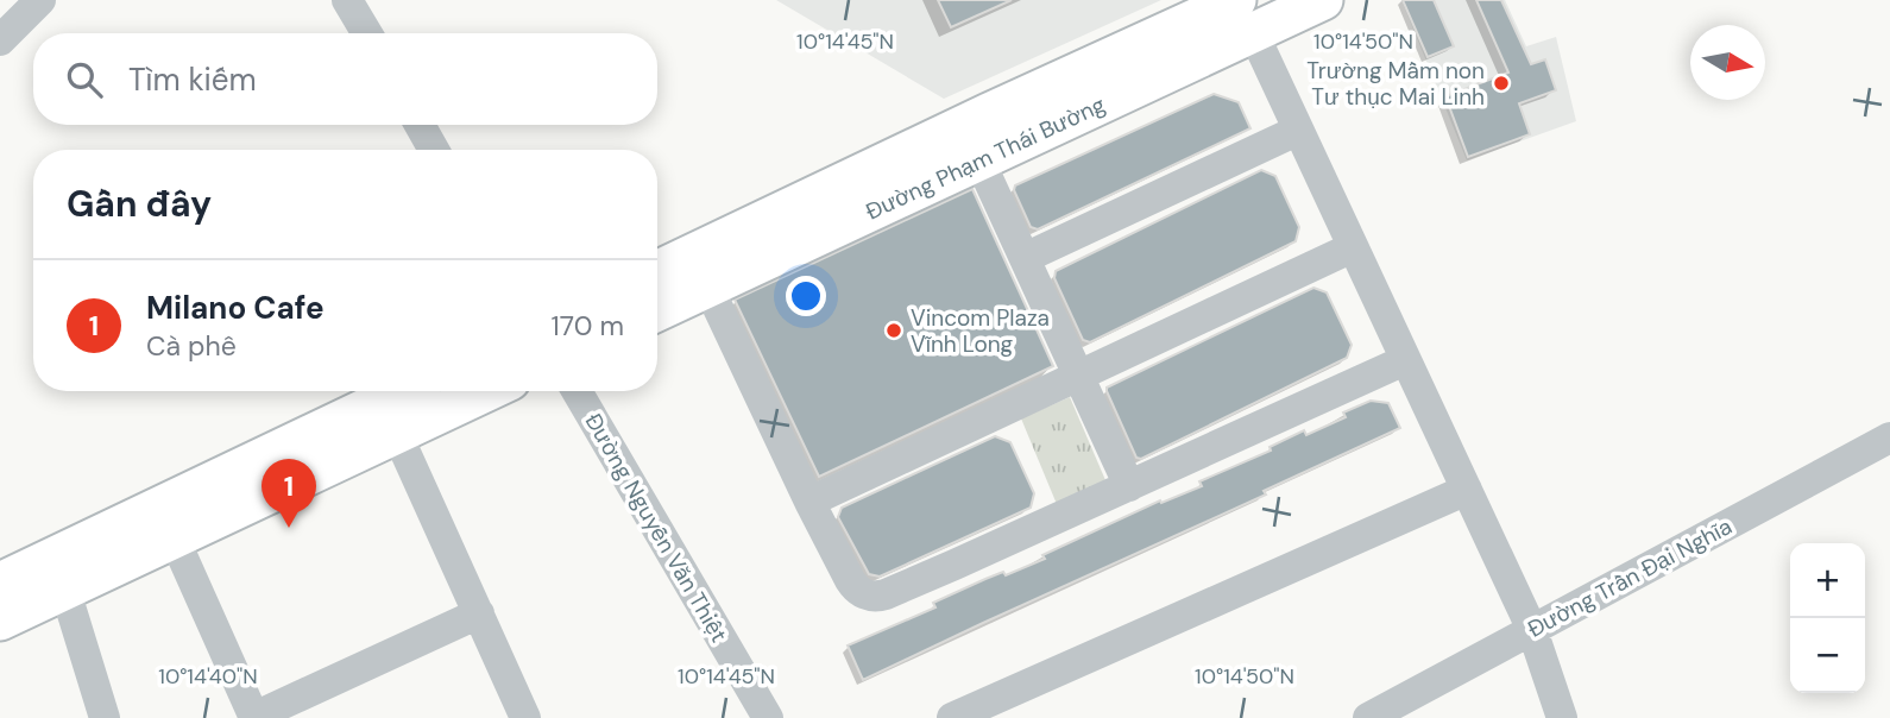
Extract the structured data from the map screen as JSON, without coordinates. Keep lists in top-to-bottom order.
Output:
{
  "streets": {
    "main road": ["Đường Phạm Thái Bường"],
    "street": ["Đường Nguyễn Văn Thiệt", "Đường Trần Đại Nghĩa"]
  },
  "places": ["Trường Mầm non Tư thục Mai Linh", "Vincom Plaza Vĩnh Long"],
  "north": "right",
  "page": {
    "search": "Tìm kiếm",
    "heading": "Gần đây",
    "list": [
      {
        "mark": "1",
        "name": "Milano Cafe",
        "note": "Cà phê",
        "value": "170 m"
      }
    ],
    "pins": "1",
    "map_buttons": ["+", "−"]
  },
  "coordinates": ["10°14'45\"N", "10°14'50\"N", "10°14'40\"N"]
}
